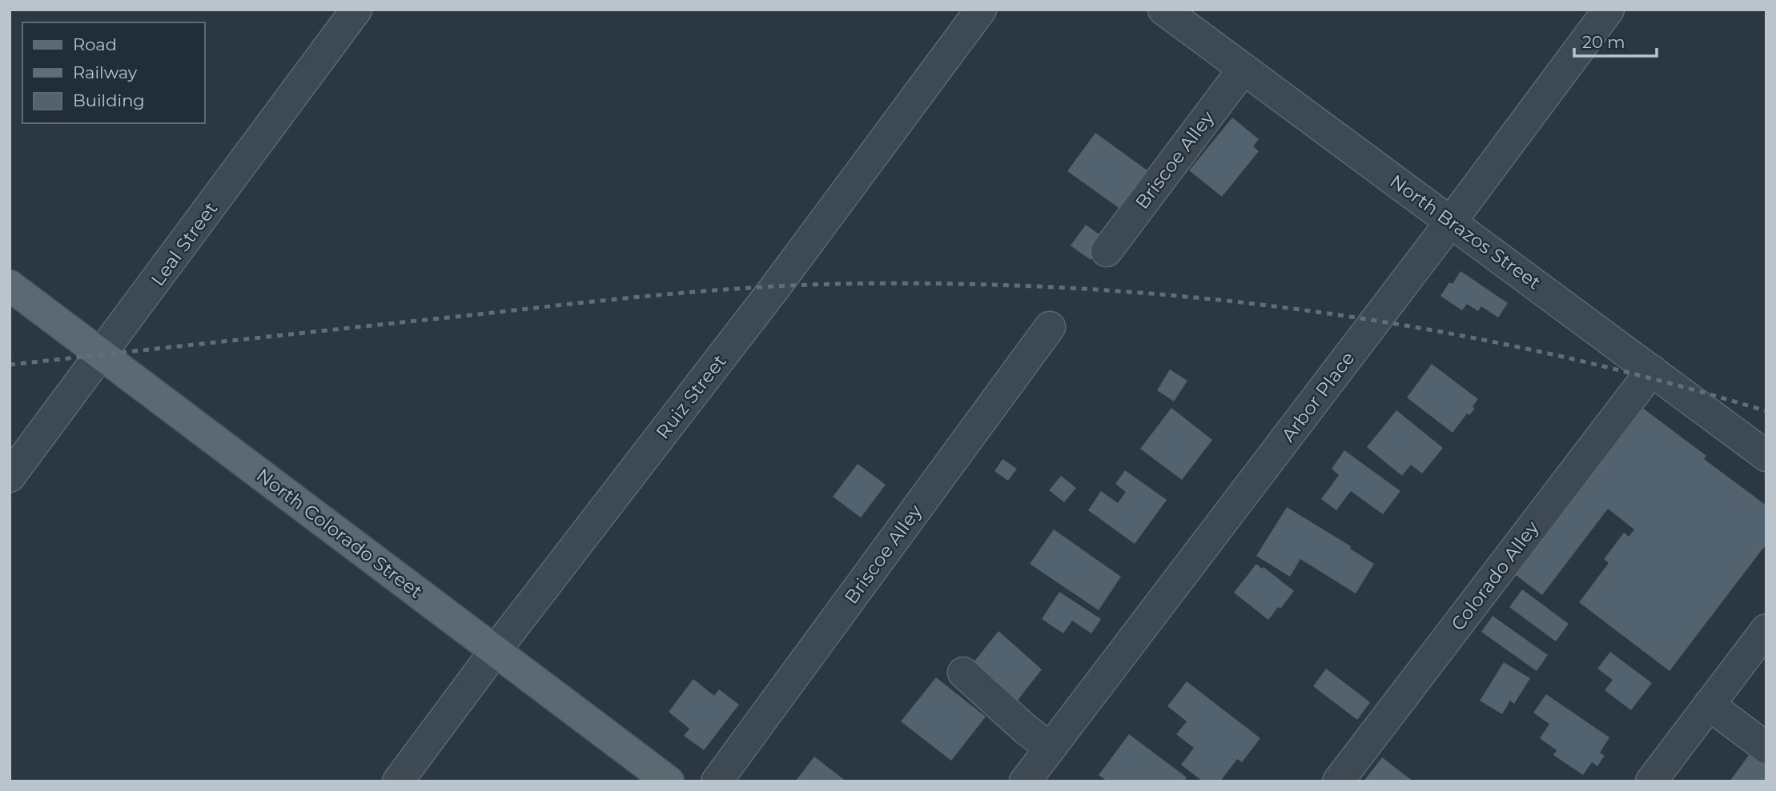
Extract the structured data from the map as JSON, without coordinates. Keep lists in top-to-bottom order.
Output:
{
  "streets": {
    "main road": ["North Colorado Street"],
    "street": [
      "Briscoe Alley",
      "North Brazos Street",
      "Leal Street",
      "Ruiz Street",
      "Arbor Place",
      "Colorado Alley"
    ]
  },
  "crossings": [
    ["Briscoe Alley", "North Brazos Street"],
    ["North Brazos Street", "Arbor Place"],
    ["North Brazos Street", "Colorado Alley"],
    ["Leal Street", "North Colorado Street"],
    ["Ruiz Street", "North Colorado Street"]
  ],
  "legend": ["Road", "Railway", "Building"],
  "scale_bar": "20 m"
}
